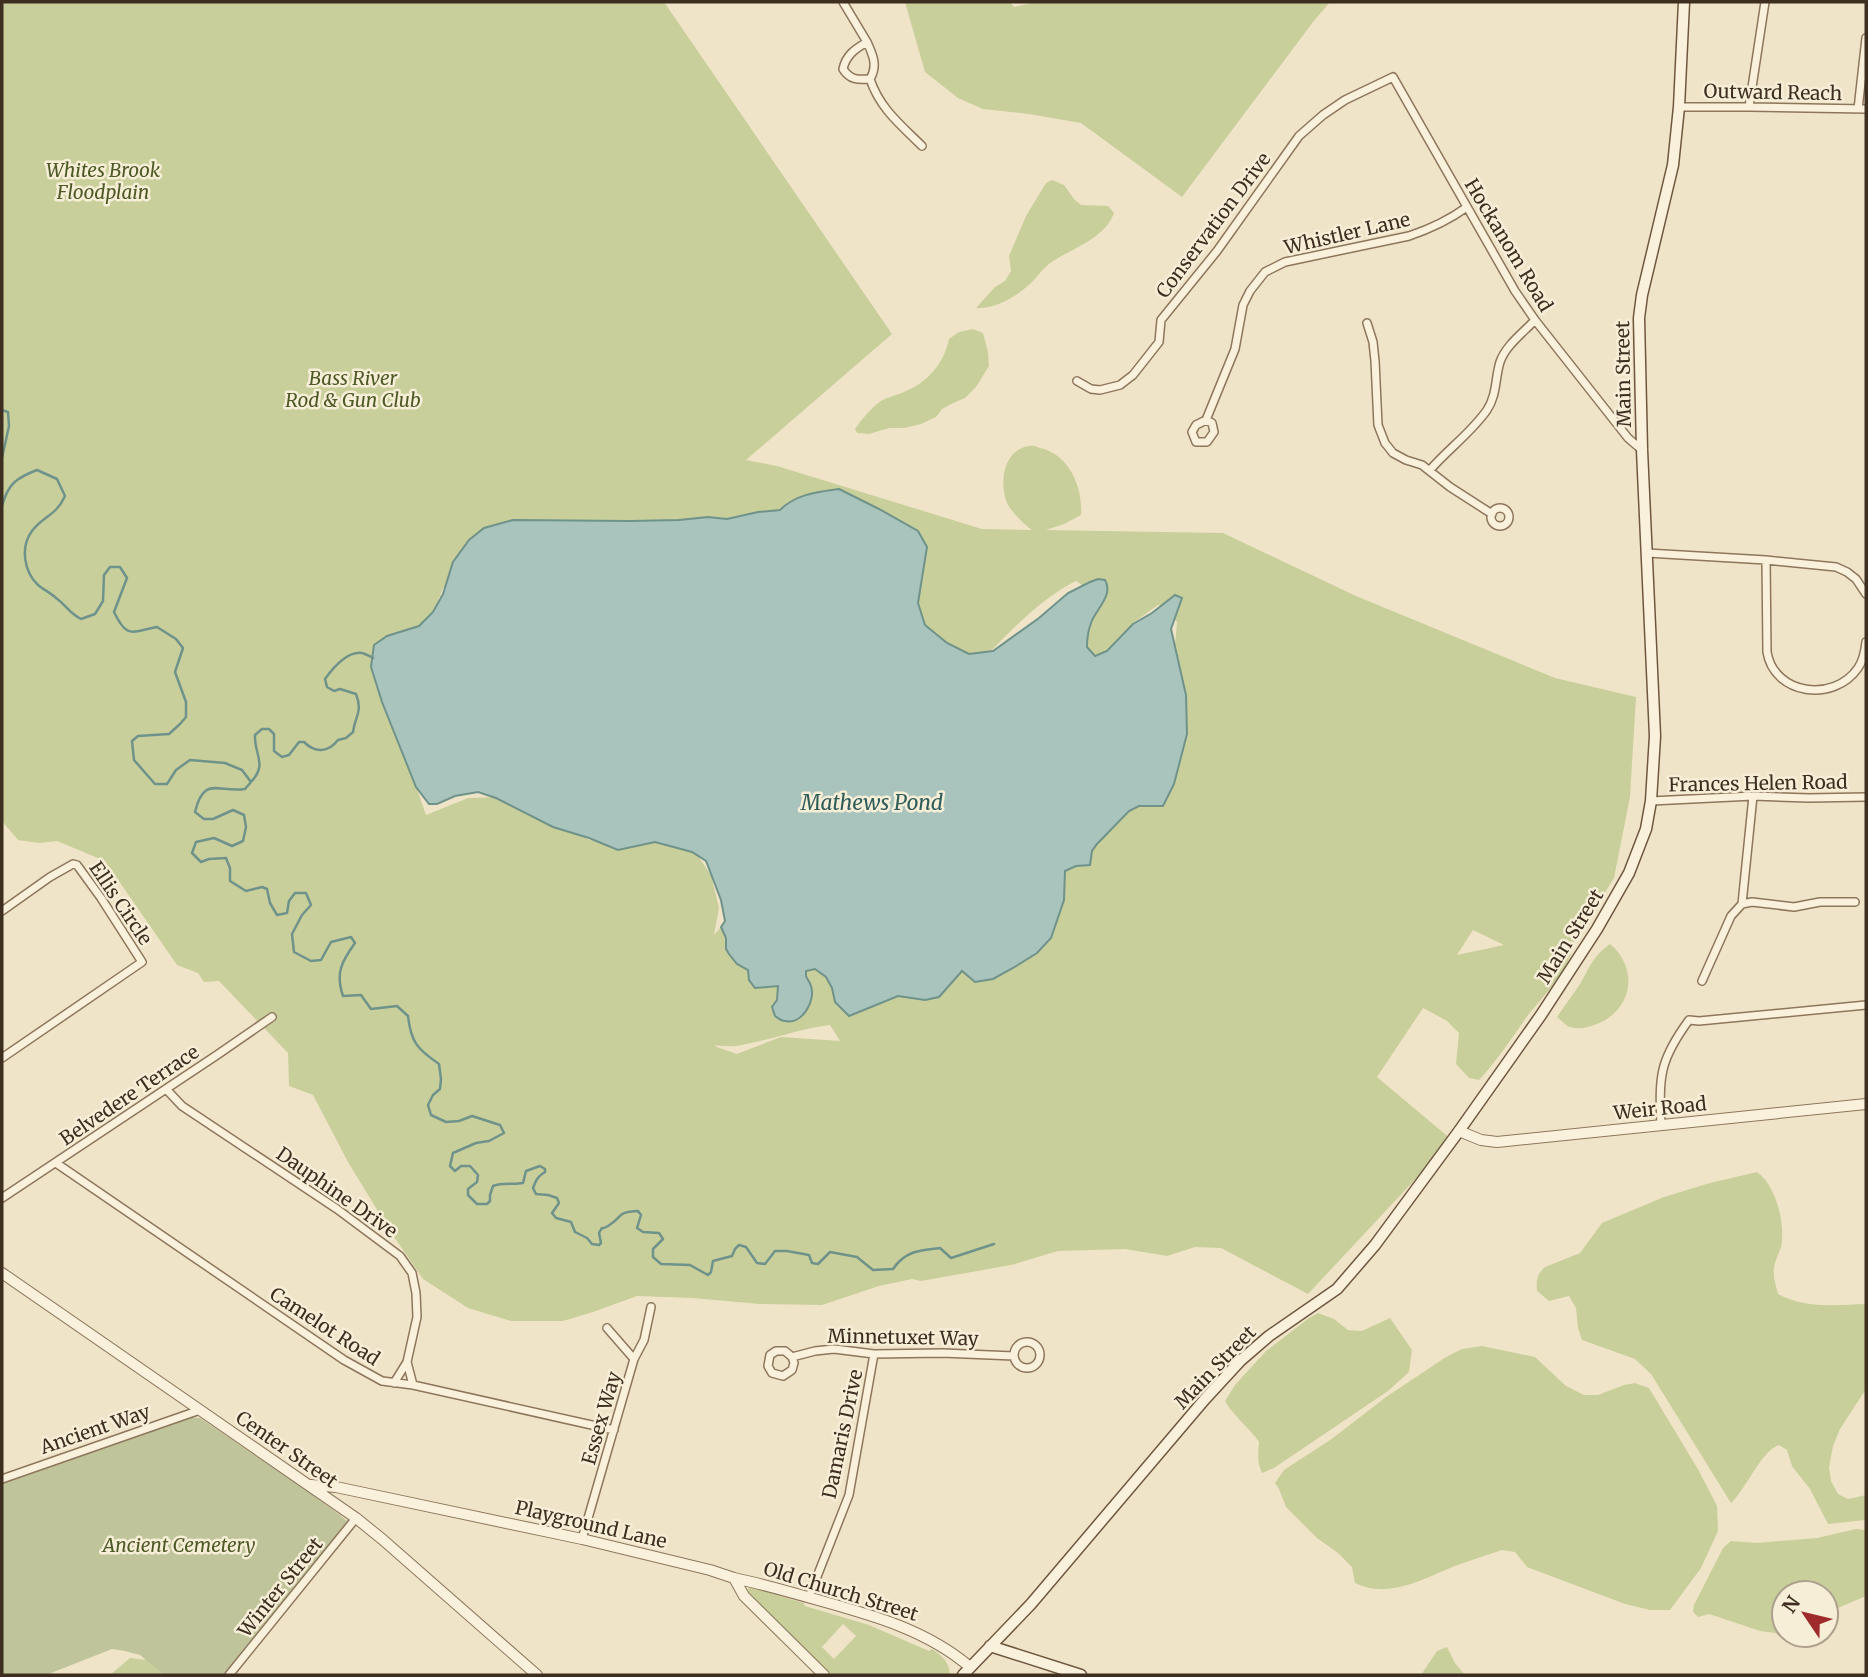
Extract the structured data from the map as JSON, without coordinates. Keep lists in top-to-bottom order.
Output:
{
  "streets": {
    "main road": ["Main Street"],
    "street": [
      "Outward Reach",
      "Conservation Drive",
      "Whistler Lane",
      "Hockanom Road",
      "Frances Helen Road",
      "Ellis Circle",
      "Belvedere Terrace",
      "Weir Road",
      "Dauphine Drive",
      "Camelot Road",
      "Minnetuxet Way",
      "Essex Way",
      "Ancient Way",
      "Damaris Drive",
      "Center Street",
      "Playground Lane",
      "Winter Street",
      "Old Church Street"
    ]
  },
  "crossings": [
    ["Outward Reach", "Main Street"],
    ["Conservation Drive", "Hockanom Road"],
    ["Whistler Lane", "Hockanom Road"],
    ["Hockanom Road", "Main Street"],
    ["Main Street", "Frances Helen Road"],
    ["Main Street", "Weir Road"],
    ["Main Street", "Old Church Street"],
    ["Belvedere Terrace", "Dauphine Drive"],
    ["Belvedere Terrace", "Camelot Road"],
    ["Dauphine Drive", "Camelot Road"],
    ["Camelot Road", "Essex Way"],
    ["Minnetuxet Way", "Damaris Drive"],
    ["Essex Way", "Playground Lane"],
    ["Ancient Way", "Center Street"],
    ["Damaris Drive", "Old Church Street"],
    ["Center Street", "Playground Lane"],
    ["Center Street", "Winter Street"],
    ["Playground Lane", "Old Church Street"]
  ],
  "water": ["Mathews Pond"],
  "parks": ["Whites Brook Floodplain", "Bass River Rod & Gun Club", "Ancient Cemetery"],
  "north": "top left"
}
